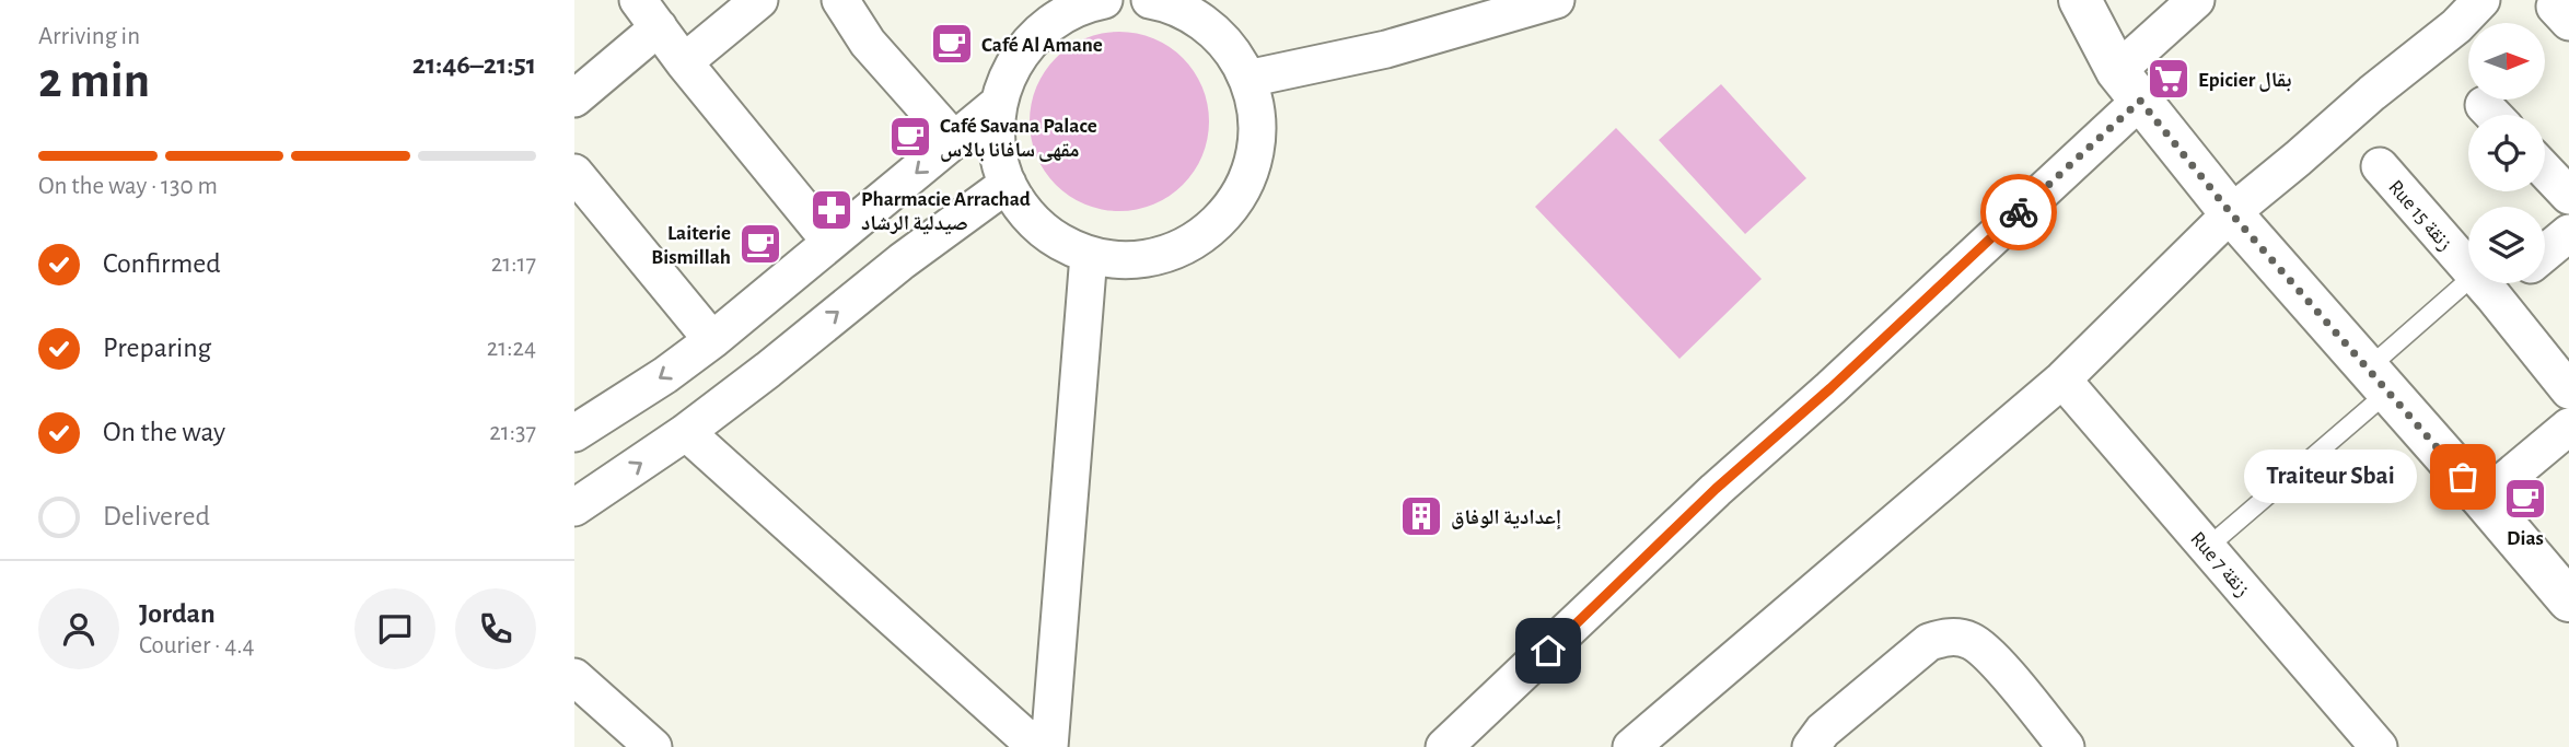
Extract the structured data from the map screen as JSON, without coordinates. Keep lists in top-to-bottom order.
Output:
{
  "streets": {
    "street": ["Rue 15 زنقة", "Rue 7 زنقة"]
  },
  "places": {
    "cafe": [
      "Café Al Amane",
      "Café Savana Palace مقهى سافانا بالاس",
      "Laiterie Bismillah",
      "Dias"
    ],
    "supermarket": ["Epicier بقال"],
    "pharmacy": ["Pharmacie Arrachad صيدلية الرشاد"],
    "other": ["Traiteur Sbai"],
    "building": ["إعدادية الوفاق"]
  },
  "north": "right",
  "page": {
    "heading": ["2 min", "Arriving in", "21:46–21:51"],
    "panel": ["Jordan", "Courier · 4.4"],
    "bar": "On the way · 130 m",
    "list": [
      ["Confirmed", "21:17"],
      ["Preparing", "21:24"],
      ["On the way", "21:37"],
      "Delivered"
    ],
    "bubble": "Traiteur Sbai"
  }
}
